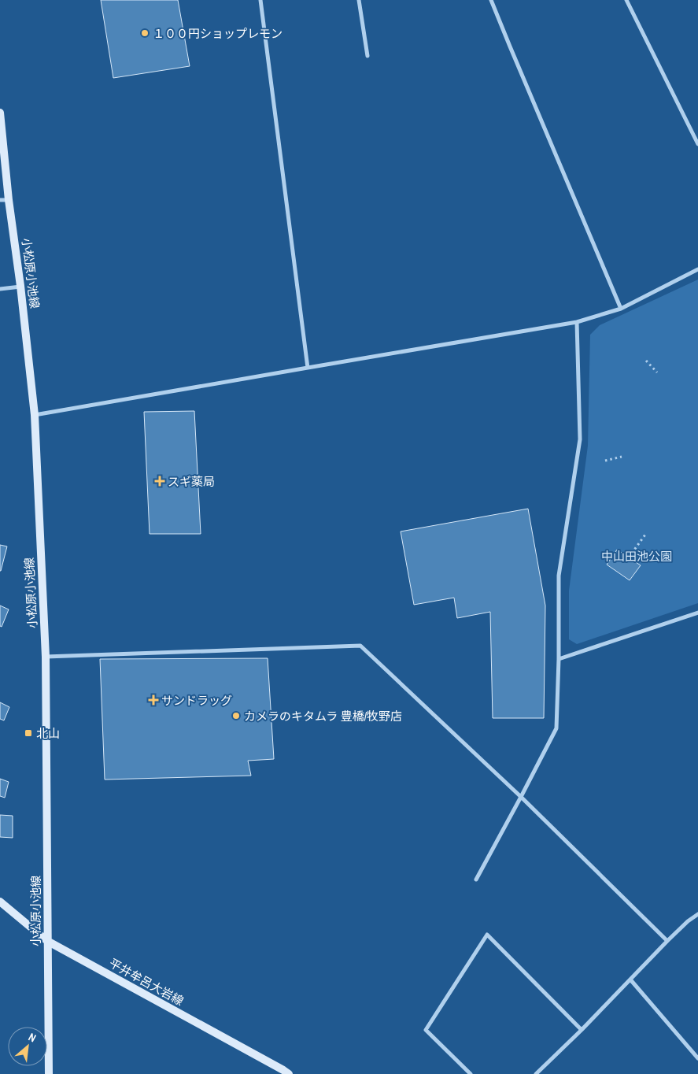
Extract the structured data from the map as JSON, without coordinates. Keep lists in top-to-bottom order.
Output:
{
  "streets": {
    "main road": ["小松原小池線", "平井牟呂大岩線"]
  },
  "crossings": [
    ["小松原小池線", "平井牟呂大岩線"]
  ],
  "parks": ["中山田池公園"],
  "places": {
    "other": ["１００円ショップレモン", "カメラのキタムラ 豊橋/牧野店"],
    "health": ["スギ薬局", "サンドラッグ"],
    "transit": ["北山"]
  },
  "north": "top right"
}
